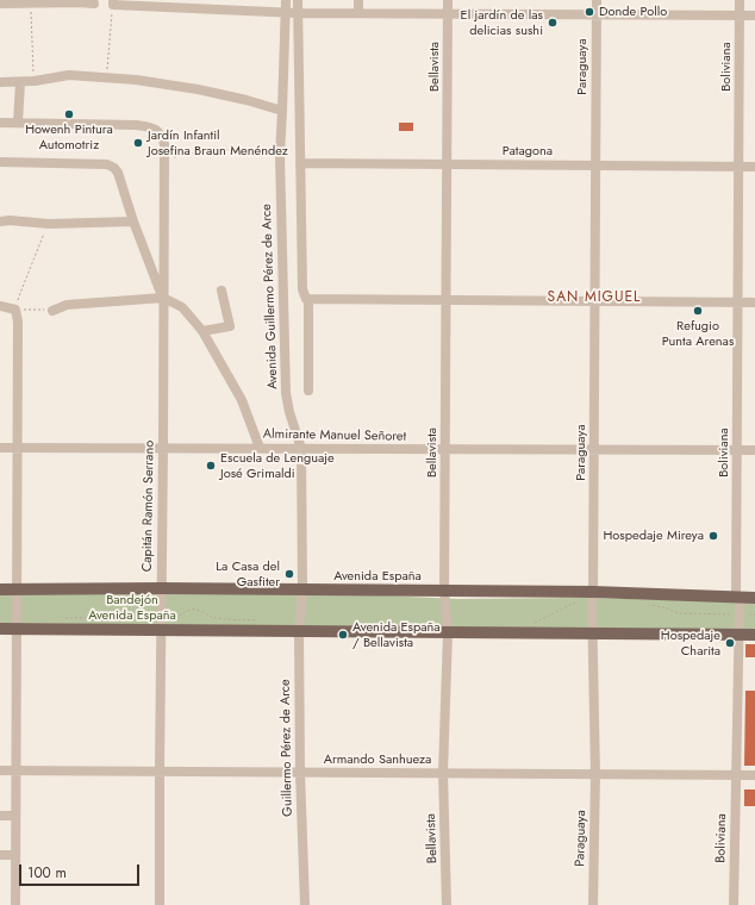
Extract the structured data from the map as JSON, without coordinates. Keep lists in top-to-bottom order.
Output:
{
  "streets": {
    "main road": ["Avenida España"],
    "street": [
      "Bellavista",
      "Paraguaya",
      "Boliviana",
      "Patagona",
      "Avenida Guillermo Pérez de Arce",
      "Almirante Manuel Señoret",
      "Capitán Ramón Serrano",
      "Guillermo Pérez de Arce",
      "Armando Sanhueza"
    ]
  },
  "crossings": [
    ["Bellavista", "Patagona"],
    ["Bellavista", "Almirante Manuel Señoret"],
    ["Bellavista", "Avenida España"],
    ["Bellavista", "Armando Sanhueza"],
    ["Paraguaya", "Patagona"],
    ["Paraguaya", "Almirante Manuel Señoret"],
    ["Paraguaya", "Avenida España"],
    ["Paraguaya", "Armando Sanhueza"],
    ["Boliviana", "Patagona"],
    ["Boliviana", "Almirante Manuel Señoret"],
    ["Boliviana", "Avenida España"],
    ["Boliviana", "Armando Sanhueza"],
    ["Avenida Guillermo Pérez de Arce", "Almirante Manuel Señoret"],
    ["Avenida Guillermo Pérez de Arce", "Avenida España"],
    ["Avenida Guillermo Pérez de Arce", "Guillermo Pérez de Arce"],
    ["Almirante Manuel Señoret", "Capitán Ramón Serrano"],
    ["Capitán Ramón Serrano", "Avenida España"],
    ["Capitán Ramón Serrano", "Armando Sanhueza"],
    ["Avenida España", "Guillermo Pérez de Arce"],
    ["Guillermo Pérez de Arce", "Armando Sanhueza"]
  ],
  "districts": ["SAN MIGUEL"],
  "parks": ["Bandejón Avenida España"],
  "places": [
    "Donde Pollo",
    "El jardín de las delicias sushi",
    "Howenh Pintura Automotriz",
    "Jardín Infantil Josefina Braun Menéndez",
    "Refugio Punta Arenas",
    "Escuela de Lenguaje José Grimaldi",
    "Hospedaje Mireya",
    "La Casa del Gasfiter",
    "Avenida España / Bellavista",
    "Hospedaje Charita"
  ],
  "scale_bar": "100 m"
}
